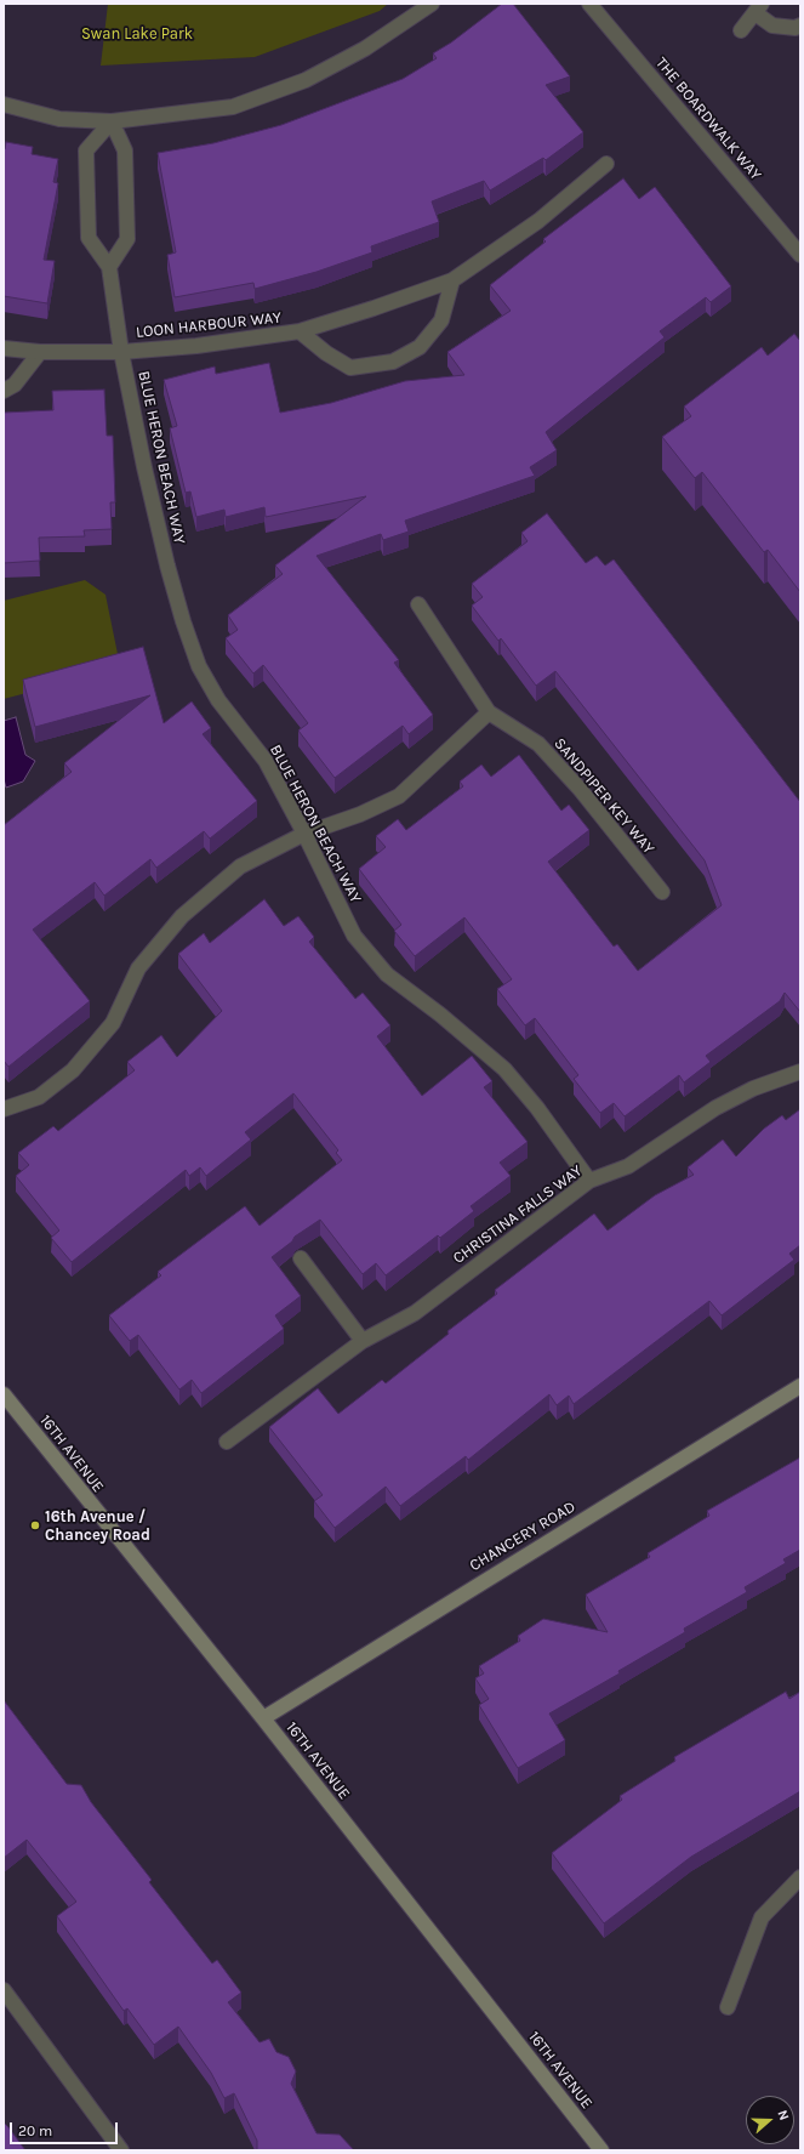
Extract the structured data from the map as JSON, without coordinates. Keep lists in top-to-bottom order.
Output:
{
  "streets": {
    "main road": ["16TH AVENUE", "CHANCERY ROAD"],
    "street": [
      "THE BOARDWALK WAY",
      "LOON HARBOUR WAY",
      "BLUE HERON BEACH WAY",
      "SANDPIPER KEY WAY",
      "CHRISTINA FALLS WAY"
    ]
  },
  "crossings": [
    ["LOON HARBOUR WAY", "BLUE HERON BEACH WAY"],
    ["BLUE HERON BEACH WAY", "CHRISTINA FALLS WAY"],
    ["16TH AVENUE", "CHANCERY ROAD"]
  ],
  "parks": ["Swan Lake Park"],
  "places": ["16th Avenue / Chancey Road"],
  "scale_bar": "20 m",
  "north": "right"
}
